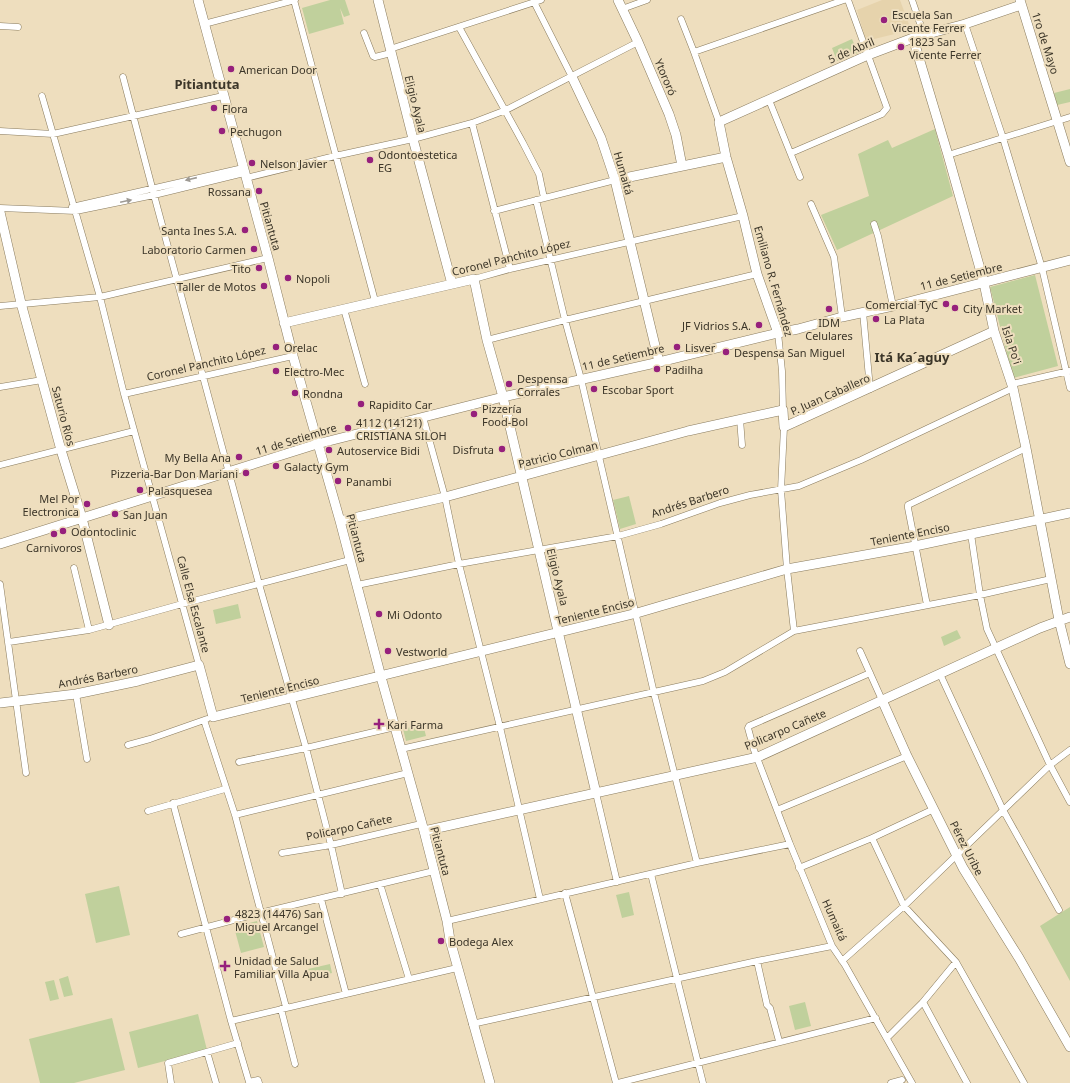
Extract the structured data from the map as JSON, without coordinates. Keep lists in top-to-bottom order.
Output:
{
  "streets": {
    "street": [
      "1ro de Mayo",
      "5 de Abril",
      "Ytororó",
      "Eligio Ayala",
      "Humaitá",
      "Pitiantuta",
      "Coronel Panchito López",
      "11 de Setiembre",
      "Emiliano R. Fernández",
      "Isla Po'i",
      "P. Juan Caballero",
      "Saturio Ríos",
      "Patricio Colman",
      "Andrés Barbero",
      "Teniente Enciso",
      "Calle Elsa Escalante",
      "Policarpo Cañete",
      "Pérez Uribe"
    ]
  },
  "crossings": [
    ["1ro de Mayo", "5 de Abril"],
    ["5 de Abril", "Emiliano R. Fernández"],
    ["5 de Abril", "Isla Po'i"],
    ["Eligio Ayala", "Coronel Panchito López"],
    ["Eligio Ayala", "11 de Setiembre"],
    ["Eligio Ayala", "Patricio Colman"],
    ["Eligio Ayala", "Andrés Barbero"],
    ["Eligio Ayala", "Teniente Enciso"],
    ["Eligio Ayala", "Policarpo Cañete"],
    ["Humaitá", "Coronel Panchito López"],
    ["Humaitá", "11 de Setiembre"],
    ["Humaitá", "Policarpo Cañete"],
    ["Humaitá", "Pérez Uribe"],
    ["Pitiantuta", "Coronel Panchito López"],
    ["Pitiantuta", "11 de Setiembre"],
    ["Pitiantuta", "Patricio Colman"],
    ["Pitiantuta", "Andrés Barbero"],
    ["Pitiantuta", "Teniente Enciso"],
    ["Pitiantuta", "Policarpo Cañete"],
    ["Coronel Panchito López", "Emiliano R. Fernández"],
    ["Coronel Panchito López", "Calle Elsa Escalante"],
    ["11 de Setiembre", "Emiliano R. Fernández"],
    ["11 de Setiembre", "Isla Po'i"],
    ["11 de Setiembre", "Saturio Ríos"],
    ["11 de Setiembre", "Calle Elsa Escalante"],
    ["Emiliano R. Fernández", "P. Juan Caballero"],
    ["Emiliano R. Fernández", "Patricio Colman"],
    ["Emiliano R. Fernández", "Andrés Barbero"],
    ["Emiliano R. Fernández", "Teniente Enciso"],
    ["Isla Po'i", "P. Juan Caballero"],
    ["Isla Po'i", "Andrés Barbero"],
    ["Isla Po'i", "Teniente Enciso"],
    ["Isla Po'i", "Policarpo Cañete"],
    ["Andrés Barbero", "Calle Elsa Escalante"],
    ["Teniente Enciso", "Calle Elsa Escalante"],
    ["Policarpo Cañete", "Pérez Uribe"]
  ],
  "districts": ["Pitiantuta", "Itá Ka´aguy"],
  "places": {
    "other": [
      "Escuela San Vicente Ferrer",
      "1823 San Vicente Ferrer",
      "American Door",
      "Flora",
      "Pechugon",
      "Odontoestetica EG",
      "Nelson Javier",
      "Rossana",
      "Santa Ines S.A.",
      "Laboratorio Carmen",
      "Tito",
      "Nopoli",
      "Taller de Motos",
      "Comercial TyC",
      "City Market",
      "IDM Celulares",
      "La Plata",
      "JF Vidrios S.A.",
      "Orelac",
      "Lisver",
      "Despensa San Miguel",
      "Padilha",
      "Electro-Mec",
      "Despensa Corrales",
      "Escobar Sport",
      "Rondna",
      "Rapidito Car",
      "Pizzería Food-Bol",
      "4112 (14121) CRISTIANA SILOH",
      "Disfruta",
      "Autoservice Bidi",
      "My Bella Ana",
      "Galacty Gym",
      "Pizzeria-Bar Don Mariani",
      "Panambi",
      "Palasquesea",
      "Mel Por Electronica",
      "San Juan",
      "Odontoclinic",
      "Carnivoros",
      "Mi Odonto",
      "Vestworld",
      "4823 (14476) San Miguel Arcangel",
      "Bodega Alex"
    ],
    "health": ["Kari Farma", "Unidad de Salud Familiar Villa Apua"]
  }
}
